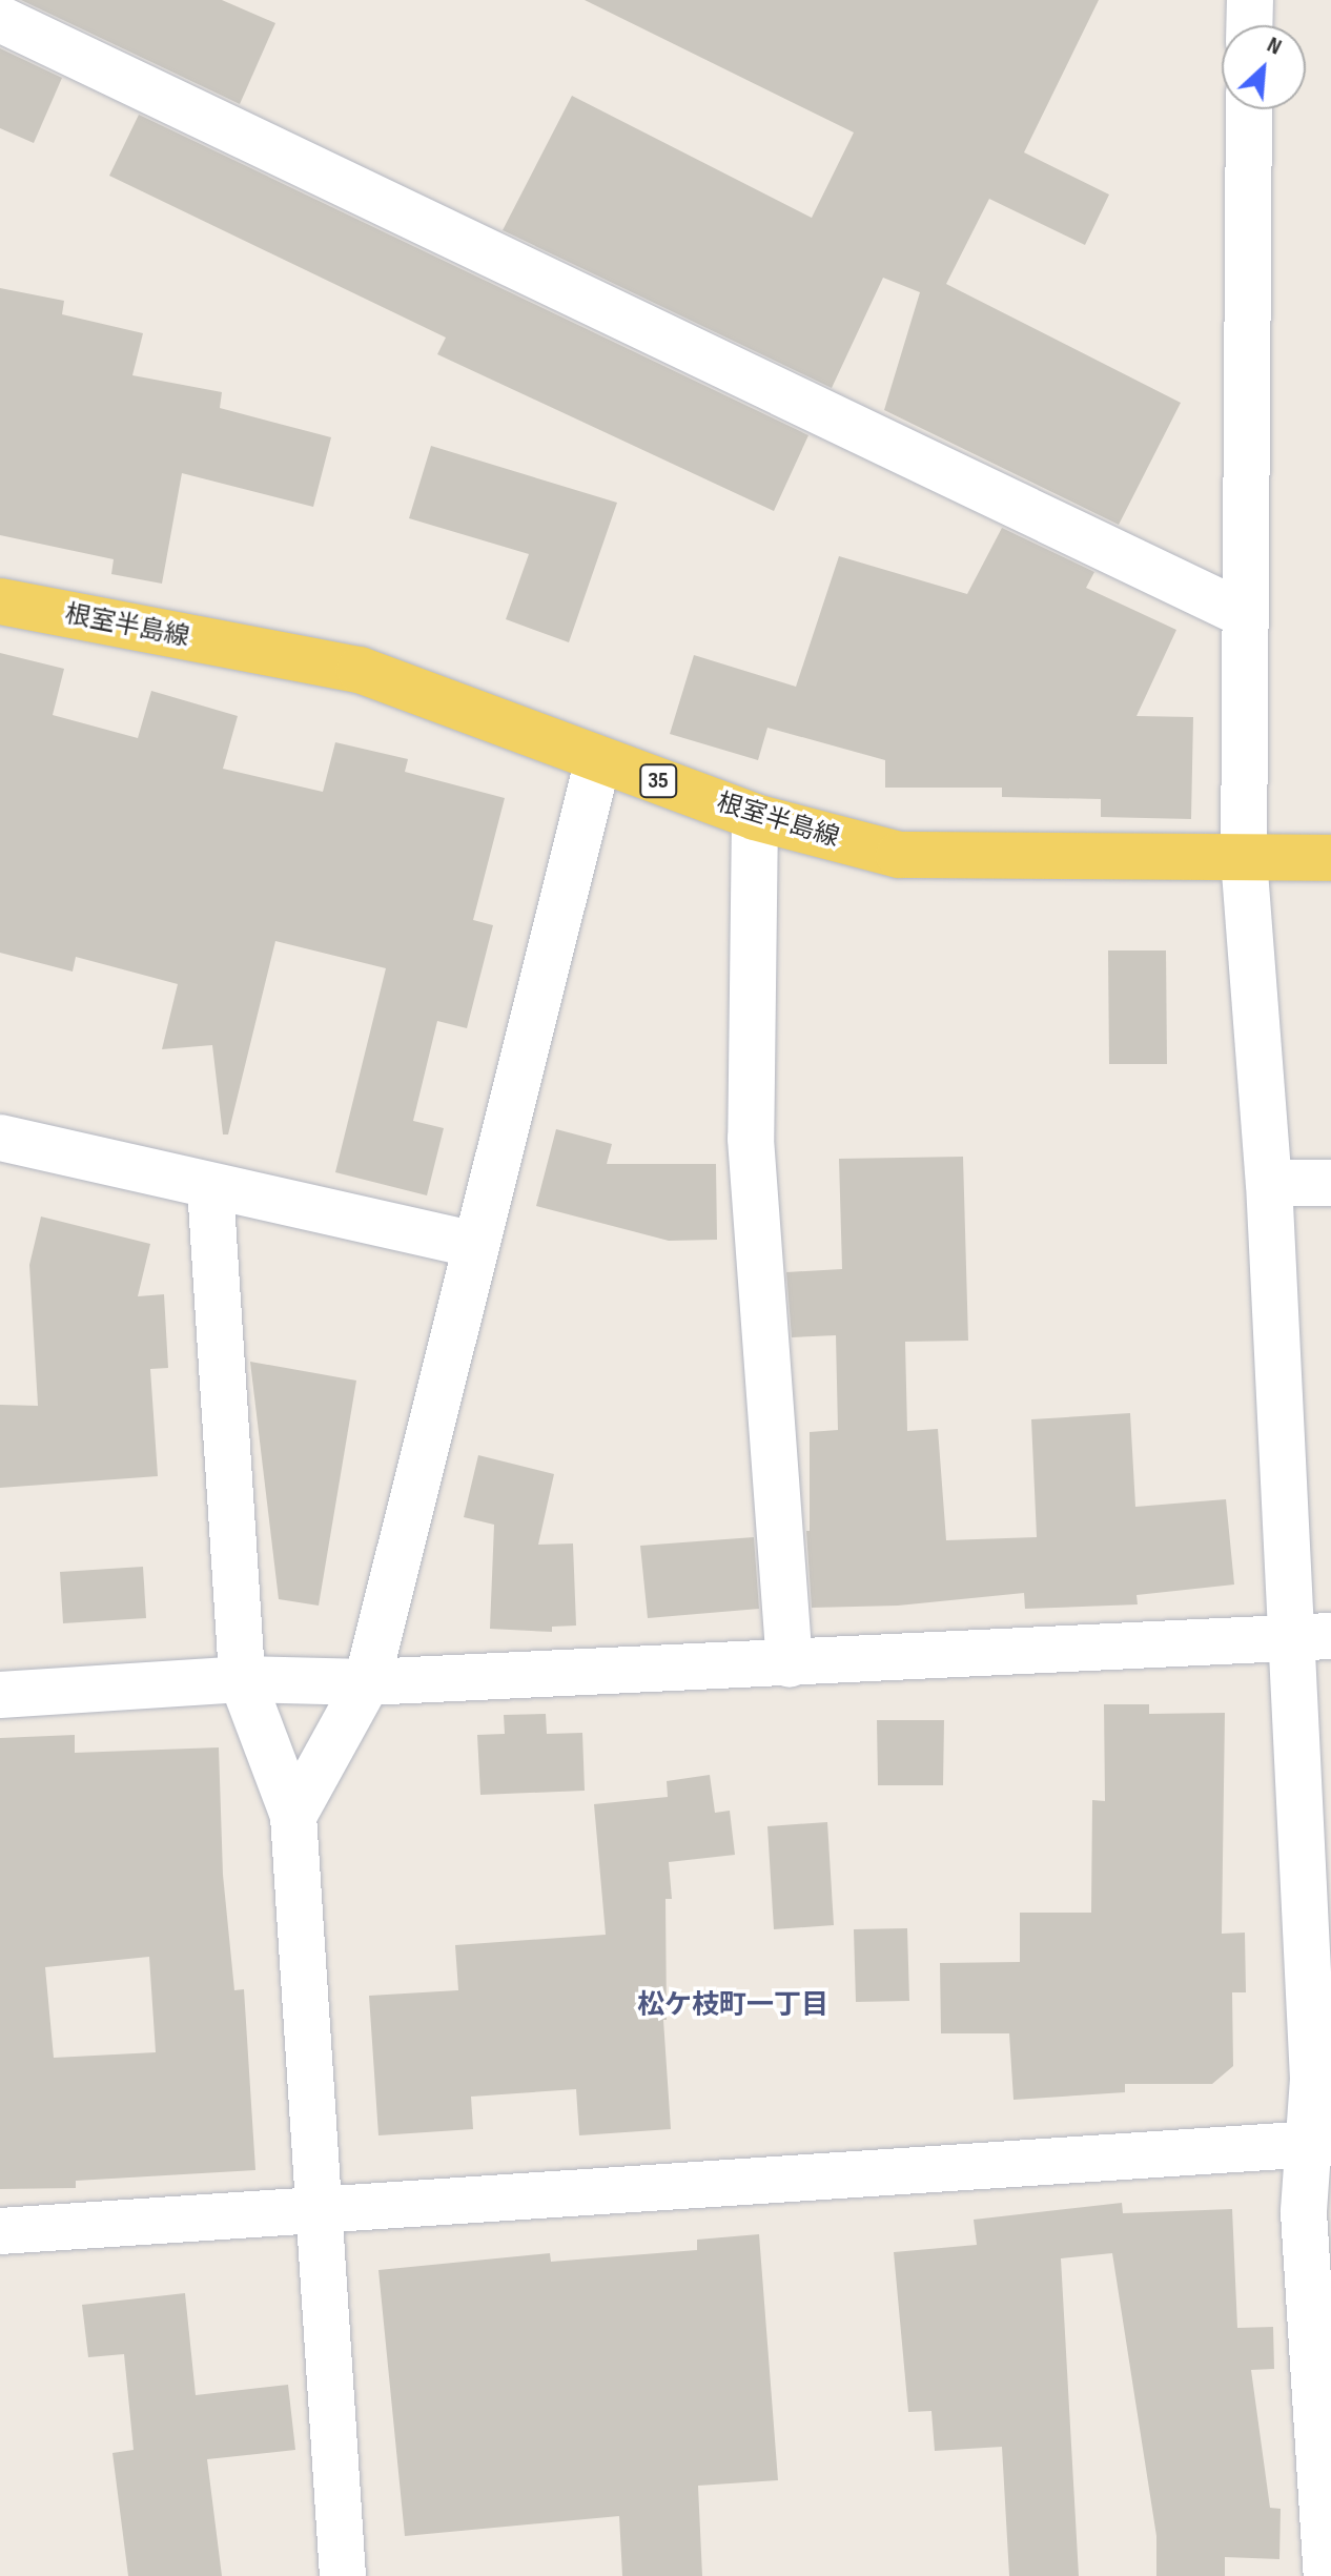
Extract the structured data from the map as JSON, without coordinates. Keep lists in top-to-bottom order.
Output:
{
  "streets": {
    "main road": ["根室半島線", "35"]
  },
  "districts": ["松ケ枝町一丁目"],
  "north": "top right"
}
